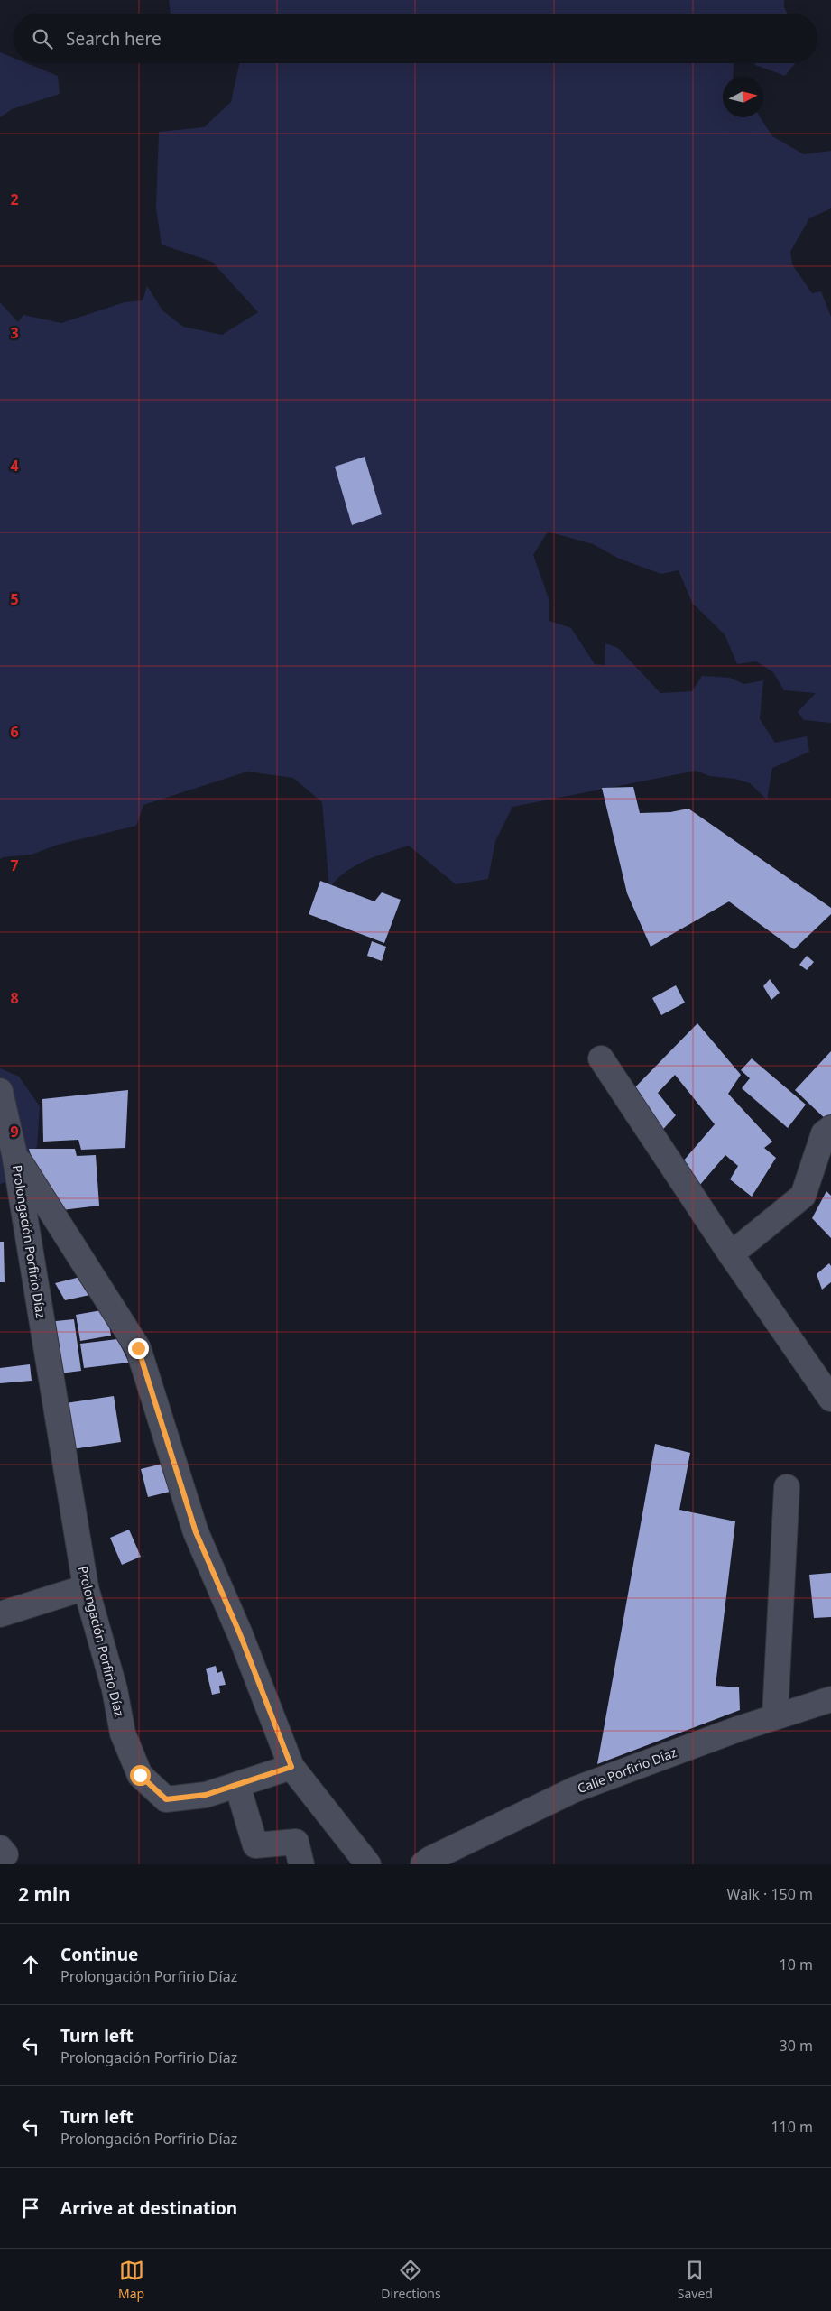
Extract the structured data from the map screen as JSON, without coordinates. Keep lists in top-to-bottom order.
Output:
{
  "streets": {
    "street": ["Prolongación Porfirio Díaz", "Calle Porfirio Díaz"]
  },
  "north": "right",
  "page": {
    "search": "Search here",
    "heading": ["2 min", "Walk · 150 m"],
    "list": [
      ["Continue", "Prolongación Porfirio Díaz", "10 m"],
      ["Turn left", "Prolongación Porfirio Díaz", "30 m"],
      ["Turn left", "Prolongación Porfirio Díaz", "110 m"],
      "Arrive at destination"
    ],
    "nav": ["Map", "Directions", "Saved"]
  },
  "grid": {
    "rows": [
      "2",
      "3",
      "4",
      "5",
      "6",
      "7",
      "8",
      "9"
    ]
  }
}
